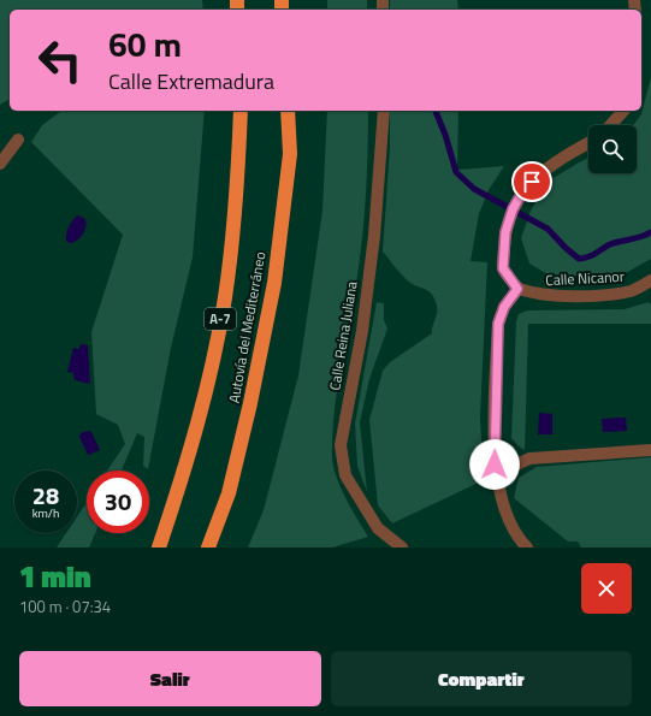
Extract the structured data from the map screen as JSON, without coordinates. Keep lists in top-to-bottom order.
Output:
{
  "streets": {
    "highway": ["A-7", "Autovía del Mediterráneo"],
    "street": ["Calle Nicanor", "Calle Reina Juliana"]
  },
  "page": {
    "turn": ["60 m", "Calle Extremadura"],
    "speed": "28 km/h",
    "limit": "30",
    "heading": ["1 min", "100 m · 07:34"],
    "buttons": ["Salir", "Compartir"]
  }
}
